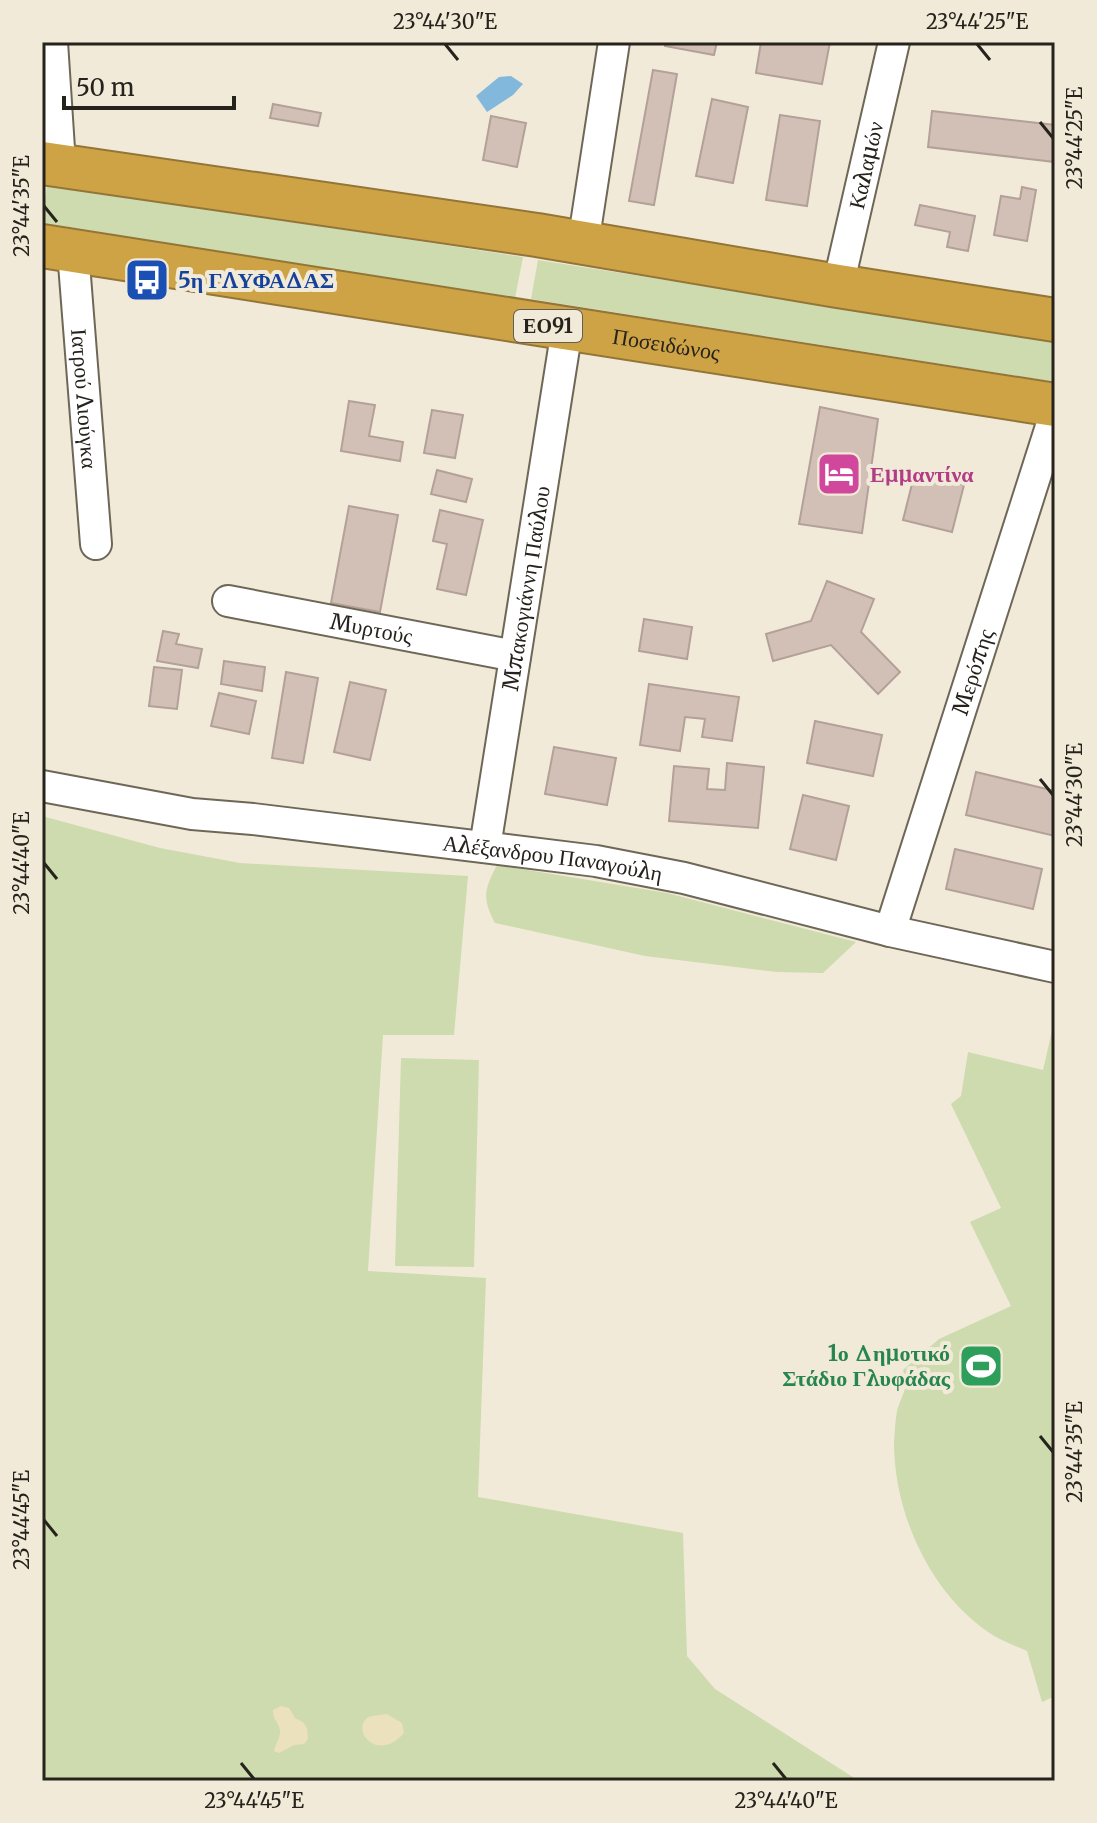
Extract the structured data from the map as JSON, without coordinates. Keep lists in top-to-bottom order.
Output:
{
  "streets": {
    "highway": ["ΕΟ91", "Ποσειδώνος"],
    "street": [
      "Καλαμών",
      "Ιατρού Λιούγκα",
      "Μπακογιάννη Παύλου",
      "Μυρτούς",
      "Μερόπης",
      "Αλέξανδρου Παναγούλη"
    ]
  },
  "crossings": [
    ["Ποσειδώνος", "Ιατρού Λιούγκα"],
    ["Ποσειδώνος", "Μπακογιάννη Παύλου"],
    ["Μπακογιάννη Παύλου", "Μυρτούς"],
    ["Μπακογιάννη Παύλου", "Αλέξανδρου Παναγούλη"],
    ["Μερόπης", "Αλέξανδρου Παναγούλη"]
  ],
  "places": {
    "bus stop": ["5η ΓΛΥΦΑΔΑΣ"],
    "hotel": ["Εμμαντίνα"],
    "sports": ["1ο Δημοτικό Στάδιο Γλυφάδας"]
  },
  "scale_bar": "50 m",
  "coordinates": [
    "23°44'30\"E",
    "23°44'25\"E",
    "23°44'35\"E",
    "23°44'40\"E",
    "23°44'45\"E"
  ]
}
